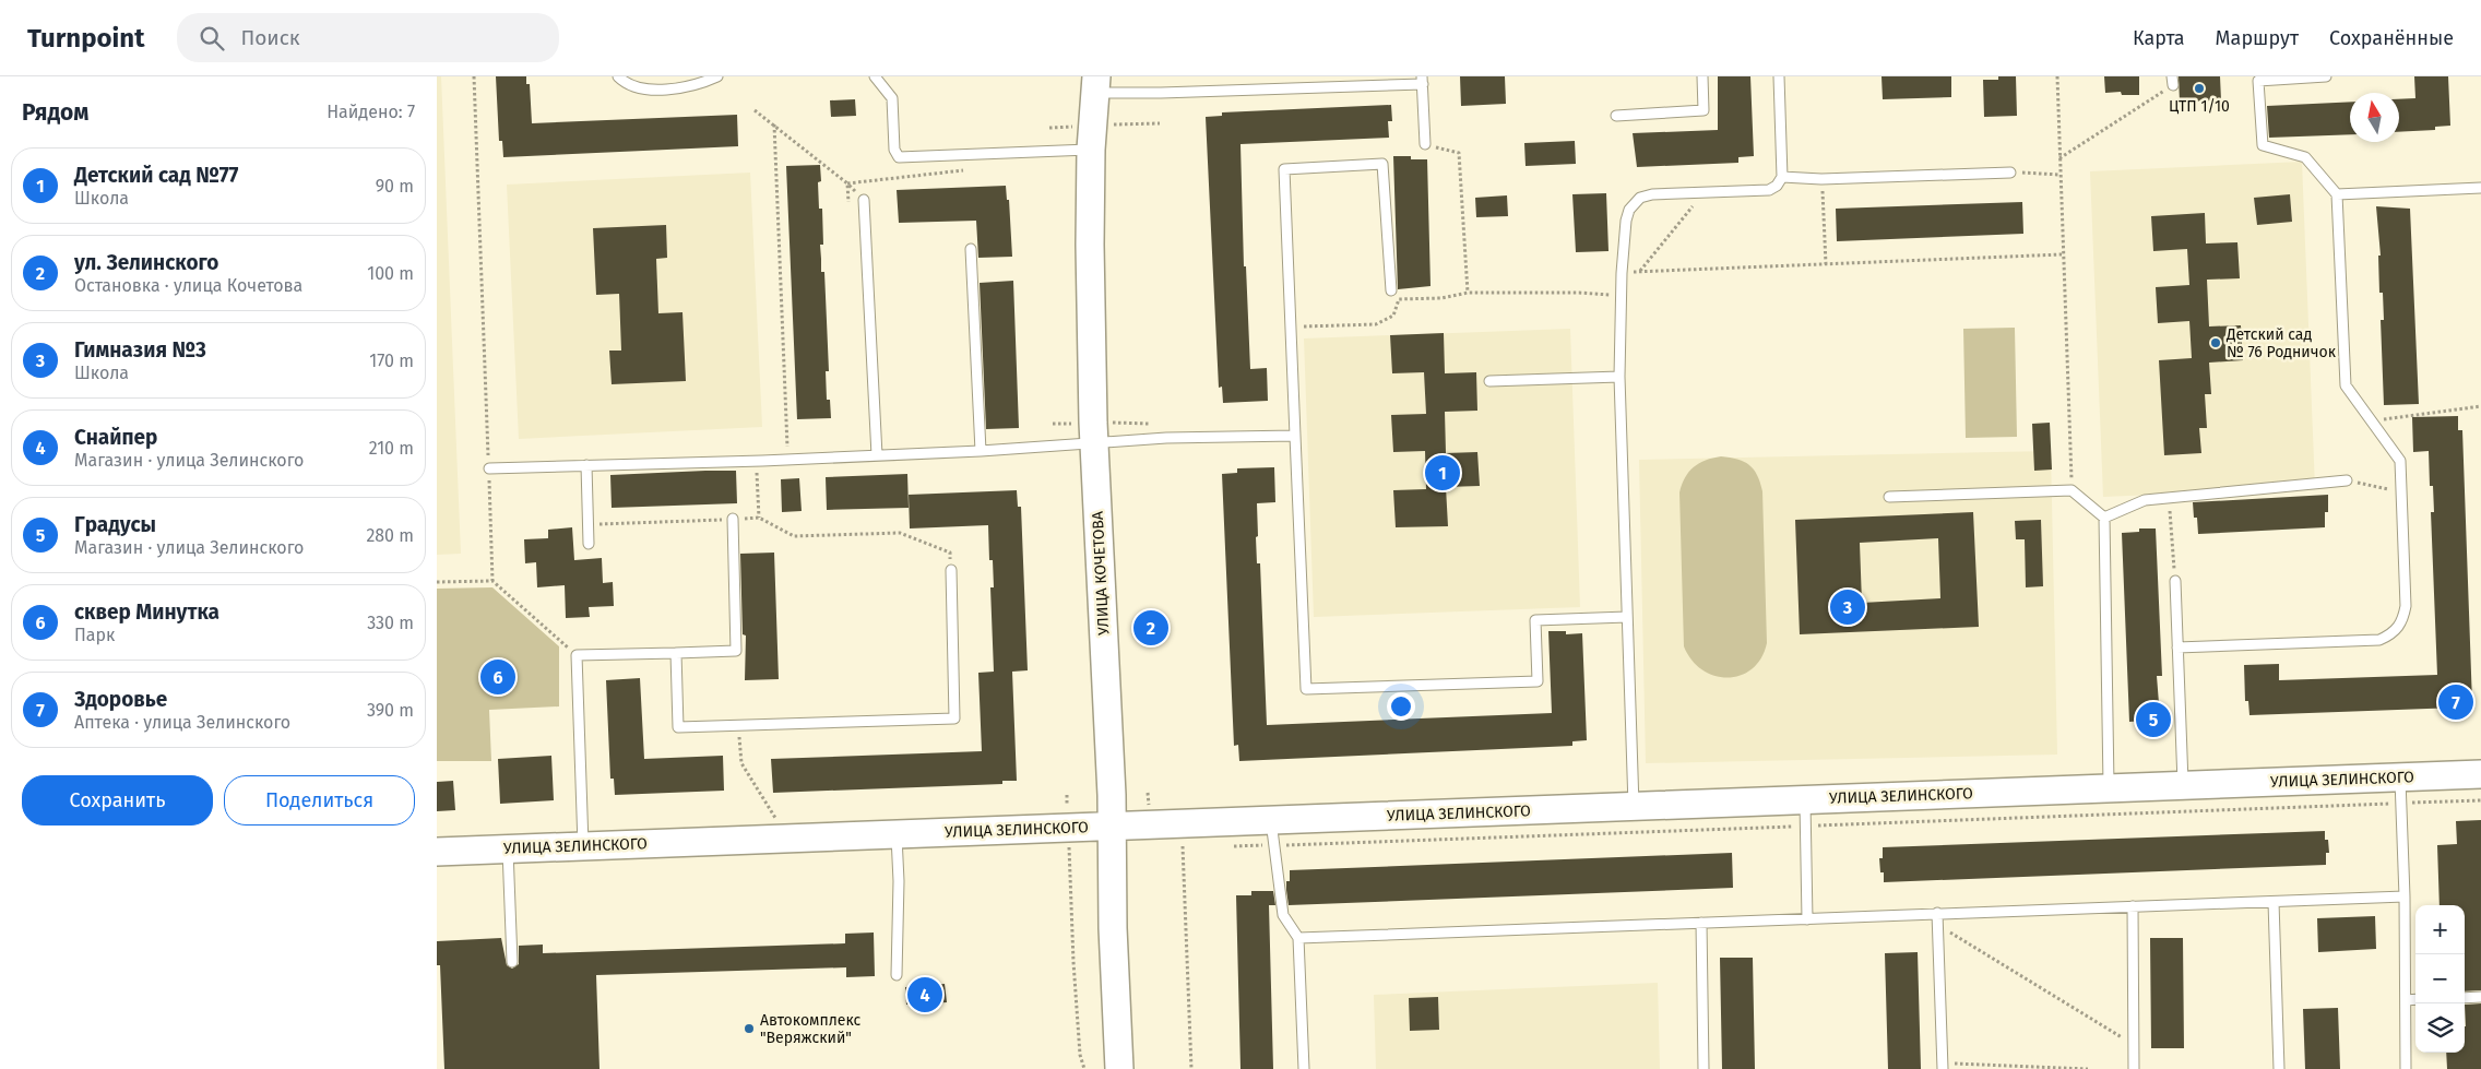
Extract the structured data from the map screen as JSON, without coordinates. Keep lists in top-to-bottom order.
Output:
{
  "streets": {
    "street": ["УЛИЦА КОЧЕТОВА", "УЛИЦА ЗЕЛИНСКОГО"]
  },
  "crossings": [
    ["УЛИЦА КОЧЕТОВА", "УЛИЦА ЗЕЛИНСКОГО"]
  ],
  "places": ["ЦТП 1/10", "Детский сад № 76 Родничок", "Автокомплекс \"Веряжский\""],
  "north": "top",
  "page": {
    "header": "Turnpoint",
    "search": "Поиск",
    "nav": ["Карта", "Маршрут", "Сохранённые"],
    "heading": ["Рядом", "Найдено: 7"],
    "list": [
      {
        "mark": "1",
        "name": "Детский сад №77",
        "note": "Школа",
        "value": "90 m"
      },
      {
        "mark": "2",
        "name": "ул. Зелинского",
        "note": "Остановка · улица Кочетова",
        "value": "100 m"
      },
      {
        "mark": "3",
        "name": "Гимназия №3",
        "note": "Школа",
        "value": "170 m"
      },
      {
        "mark": "4",
        "name": "Снайпер",
        "note": "Магазин · улица Зелинского",
        "value": "210 m"
      },
      {
        "mark": "5",
        "name": "Градусы",
        "note": "Магазин · улица Зелинского",
        "value": "280 m"
      },
      {
        "mark": "6",
        "name": "сквер Минутка",
        "note": "Парк",
        "value": "330 m"
      },
      {
        "mark": "7",
        "name": "Здоровье",
        "note": "Аптека · улица Зелинского",
        "value": "390 m"
      }
    ],
    "pins": [
      "1",
      "3",
      "2",
      "6",
      "7",
      "5",
      "4"
    ],
    "buttons": ["Сохранить", "Поделиться"],
    "map_buttons": ["+", "−"]
  }
}
